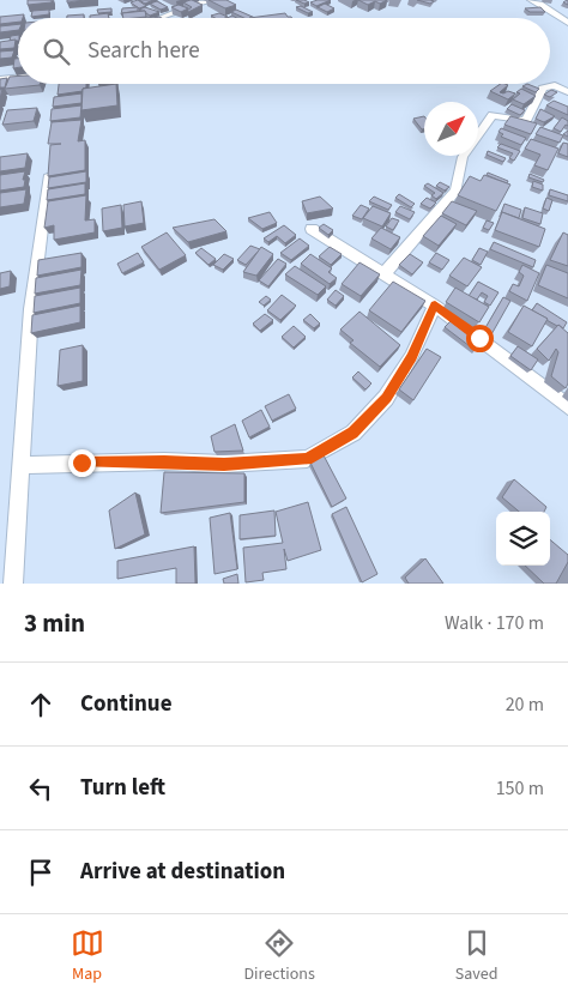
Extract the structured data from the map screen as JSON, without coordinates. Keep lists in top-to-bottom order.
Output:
{
  "north": "top right",
  "page": {
    "search": "Search here",
    "heading": ["3 min", "Walk · 170 m"],
    "list": [
      ["Continue", "20 m"],
      ["Turn left", "150 m"],
      "Arrive at destination"
    ],
    "nav": ["Map", "Directions", "Saved"]
  }
}
